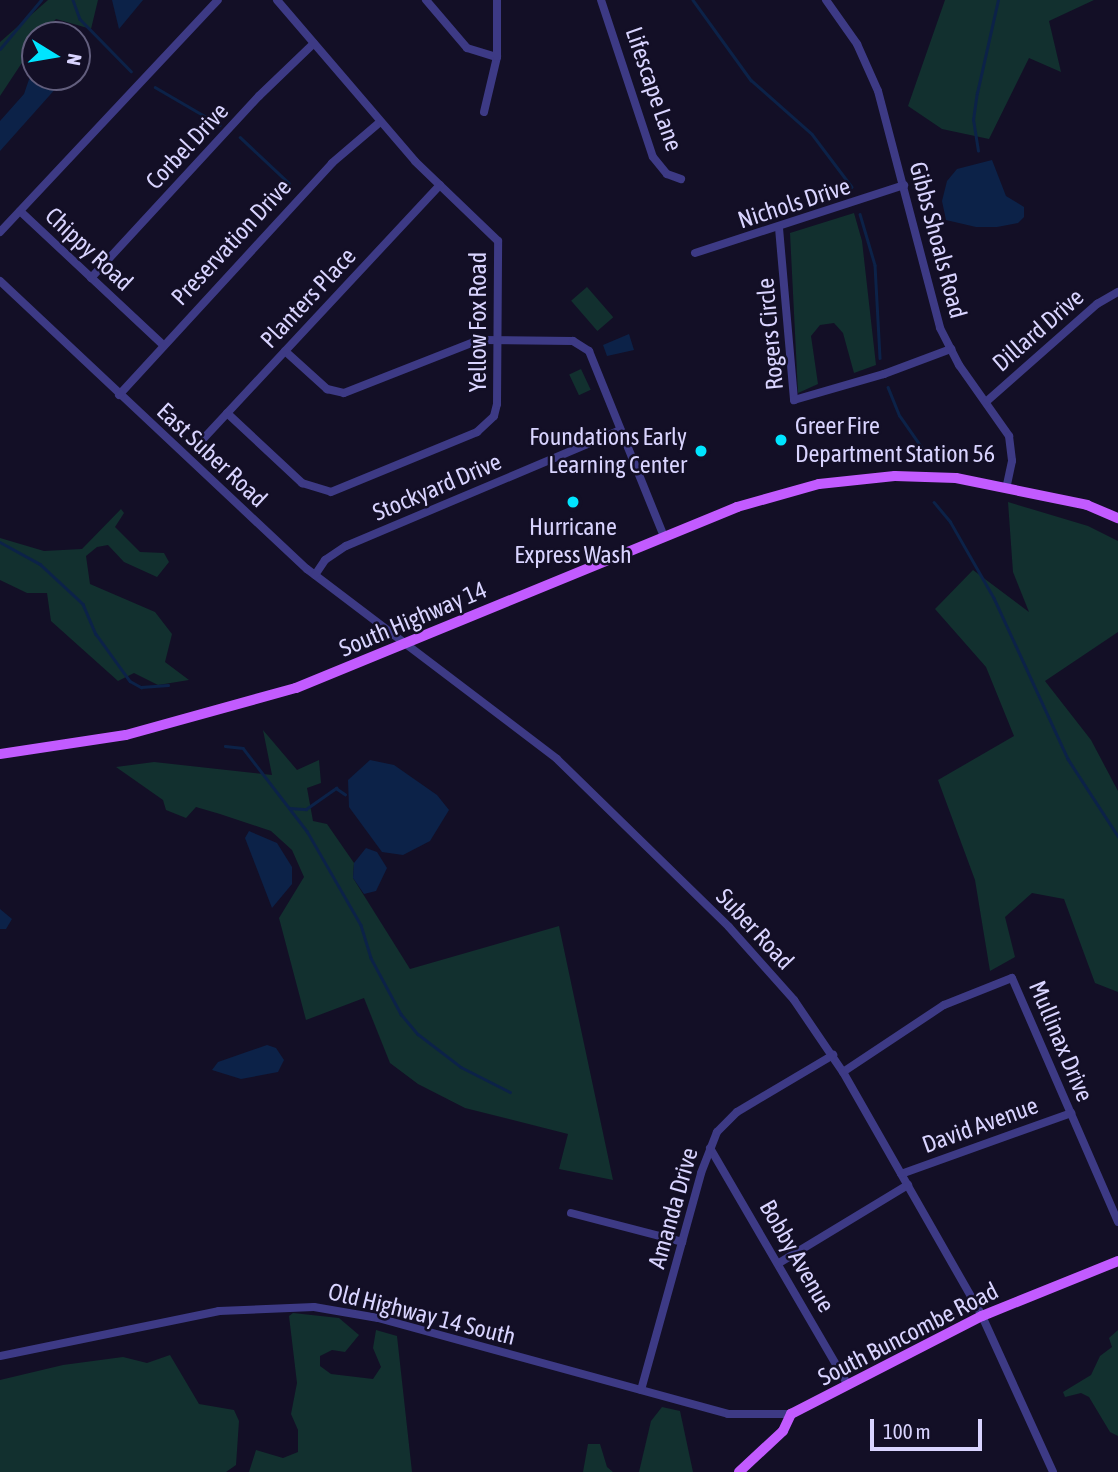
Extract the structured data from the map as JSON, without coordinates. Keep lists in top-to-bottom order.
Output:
{
  "streets": {
    "main road": ["South Highway 14", "South Buncombe Road"],
    "street": [
      "Lifescape Lane",
      "Corbel Drive",
      "Nichols Drive",
      "Gibbs Shoals Road",
      "Preservation Drive",
      "Chippy Road",
      "Planters Place",
      "Yellow Fox Road",
      "Dillard Drive",
      "Rogers Circle",
      "East Suber Road",
      "Stockyard Drive",
      "Suber Road",
      "Mullinax Drive",
      "David Avenue",
      "Amanda Drive",
      "Bobby Avenue",
      "Old Highway 14 South"
    ]
  },
  "crossings": [
    ["Corbel Drive", "Chippy Road"],
    ["Corbel Drive", "Yellow Fox Road"],
    ["Nichols Drive", "Gibbs Shoals Road"],
    ["Nichols Drive", "Rogers Circle"],
    ["Gibbs Shoals Road", "Dillard Drive"],
    ["Gibbs Shoals Road", "Rogers Circle"],
    ["Gibbs Shoals Road", "South Highway 14"],
    ["Preservation Drive", "Chippy Road"],
    ["Preservation Drive", "Yellow Fox Road"],
    ["Preservation Drive", "East Suber Road"],
    ["Planters Place", "Yellow Fox Road"],
    ["East Suber Road", "Stockyard Drive"],
    ["East Suber Road", "South Highway 14"],
    ["East Suber Road", "Suber Road"],
    ["South Highway 14", "Suber Road"],
    ["Suber Road", "Mullinax Drive"],
    ["Suber Road", "David Avenue"],
    ["Suber Road", "Amanda Drive"],
    ["Suber Road", "South Buncombe Road"],
    ["Mullinax Drive", "David Avenue"],
    ["David Avenue", "Bobby Avenue"],
    ["Amanda Drive", "Bobby Avenue"],
    ["Amanda Drive", "Old Highway 14 South"],
    ["Bobby Avenue", "South Buncombe Road"],
    ["Old Highway 14 South", "South Buncombe Road"]
  ],
  "places": ["Greer Fire Department Station 56", "Foundations Early Learning Center", "Hurricane Express Wash"],
  "scale_bar": "100 m",
  "north": "right"
}
